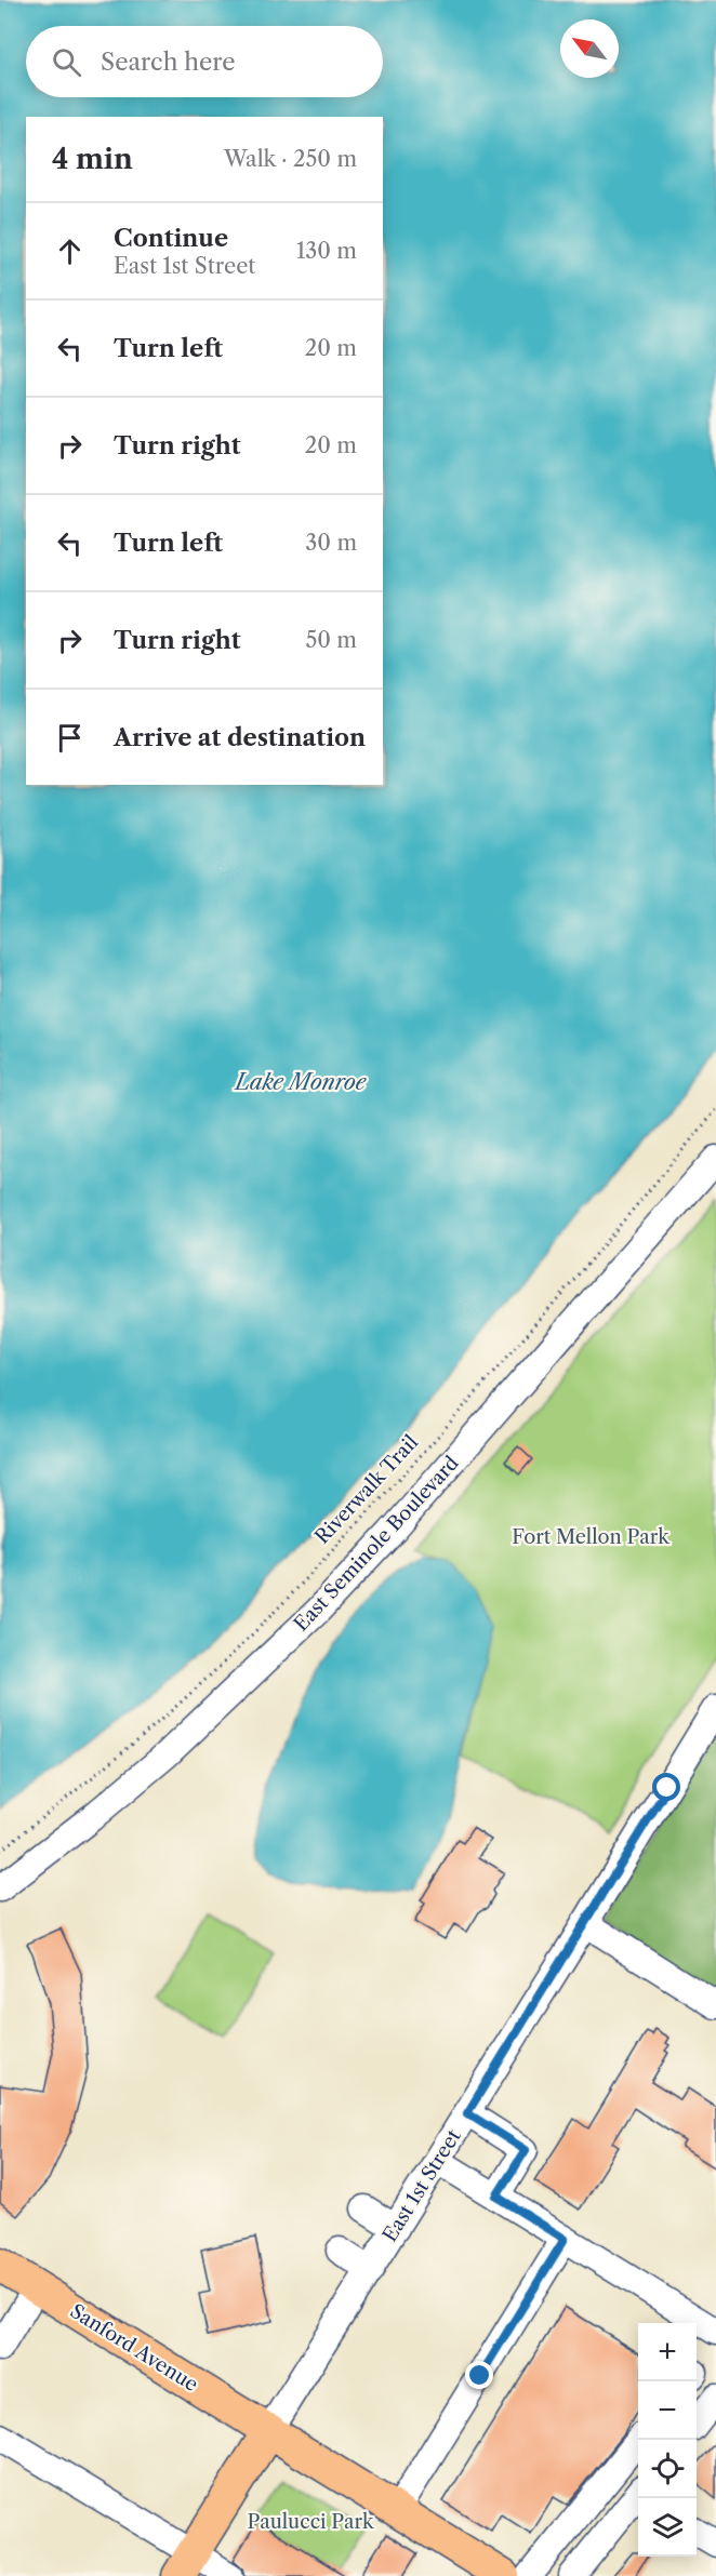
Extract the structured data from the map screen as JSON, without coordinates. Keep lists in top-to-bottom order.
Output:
{
  "streets": {
    "main road": ["Sanford Avenue"],
    "street": ["East Seminole Boulevard", "East 1st Street"],
    "path": ["Riverwalk Trail"]
  },
  "crossings": [
    ["East 1st Street", "Sanford Avenue"]
  ],
  "water": ["Lake Monroe"],
  "parks": ["Fort Mellon Park", "Paulucci Park"],
  "north": "top left",
  "page": {
    "search": "Search here",
    "heading": ["4 min", "Walk · 250 m"],
    "list": [
      ["Continue", "East 1st Street", "130 m"],
      ["Turn left", "20 m"],
      ["Turn right", "20 m"],
      ["Turn left", "30 m"],
      ["Turn right", "50 m"],
      "Arrive at destination"
    ],
    "map_buttons": ["+", "−"]
  }
}
